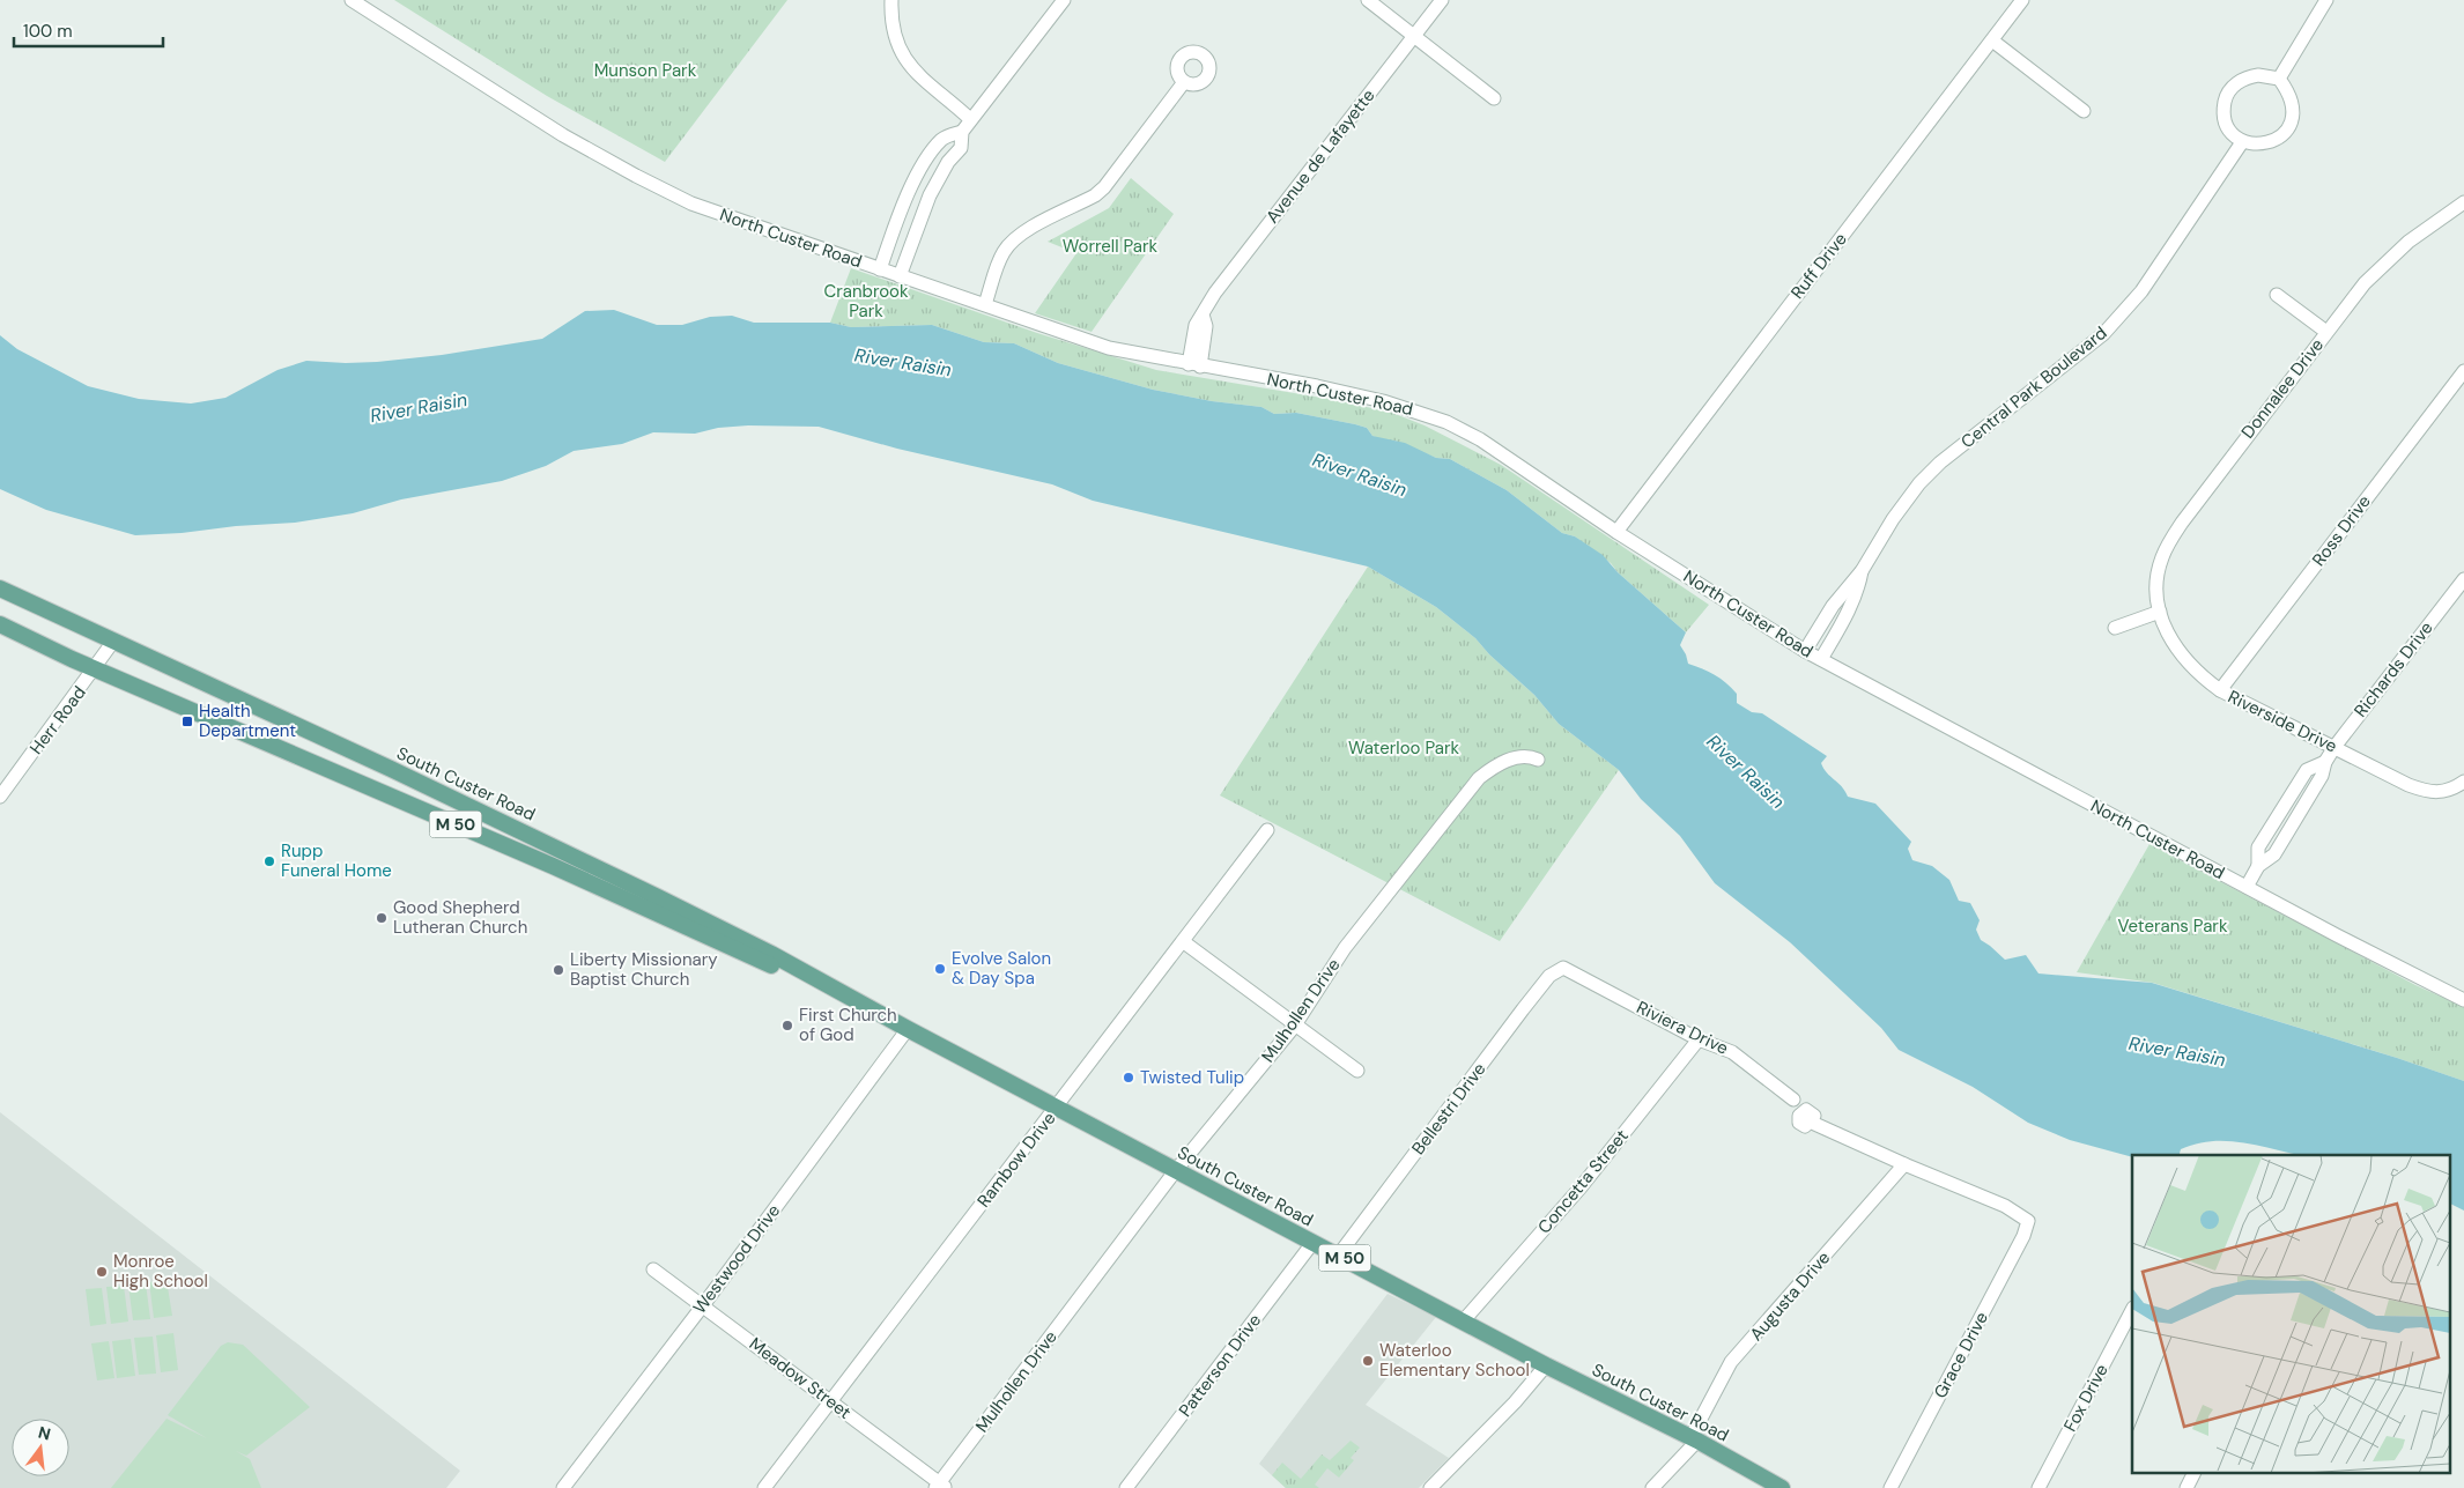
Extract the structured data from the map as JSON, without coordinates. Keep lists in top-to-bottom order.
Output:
{
  "streets": {
    "main road": ["South Custer Road", "M 50"],
    "street": [
      "Avenue de Lafayette",
      "North Custer Road",
      "Ruff Drive",
      "Central Park Boulevard",
      "Donnalee Drive",
      "Ross Drive",
      "Richards Drive",
      "Herr Road",
      "Riverside Drive",
      "Mulhollen Drive",
      "Riviera Drive",
      "Bellestri Drive",
      "Rambow Drive",
      "Concetta Street",
      "Westwood Drive",
      "Augusta Drive",
      "Grace Drive",
      "Patterson Drive",
      "Meadow Street",
      "Fox Drive"
    ]
  },
  "crossings": [
    ["Avenue de Lafayette", "North Custer Road"],
    ["North Custer Road", "Ruff Drive"],
    ["North Custer Road", "Central Park Boulevard"],
    ["North Custer Road", "Richards Drive"],
    ["Donnalee Drive", "Riverside Drive"],
    ["Ross Drive", "Riverside Drive"],
    ["Richards Drive", "Riverside Drive"],
    ["Herr Road", "South Custer Road"],
    ["South Custer Road", "Mulhollen Drive"],
    ["South Custer Road", "Bellestri Drive"],
    ["South Custer Road", "Rambow Drive"],
    ["South Custer Road", "Concetta Street"],
    ["South Custer Road", "Westwood Drive"],
    ["South Custer Road", "Augusta Drive"],
    ["South Custer Road", "Patterson Drive"],
    ["Mulhollen Drive", "Meadow Street"],
    ["Riviera Drive", "Bellestri Drive"],
    ["Riviera Drive", "Concetta Street"],
    ["Rambow Drive", "Meadow Street"],
    ["Westwood Drive", "Meadow Street"],
    ["Augusta Drive", "Grace Drive"]
  ],
  "water": ["River Raisin"],
  "parks": [
    "Munson Park",
    "Worrell Park",
    "Cranbrook Park",
    "Waterloo Park",
    "Veterans Park"
  ],
  "places": {
    "transit": ["Health Department"],
    "other": [
      "Rupp Funeral Home",
      "Good Shepherd Lutheran Church",
      "Evolve Salon & Day Spa",
      "Liberty Missionary Baptist Church",
      "First Church of God",
      "Twisted Tulip",
      "Monroe High School",
      "Waterloo Elementary School"
    ]
  },
  "scale_bar": "100 m",
  "north": "top"
}
